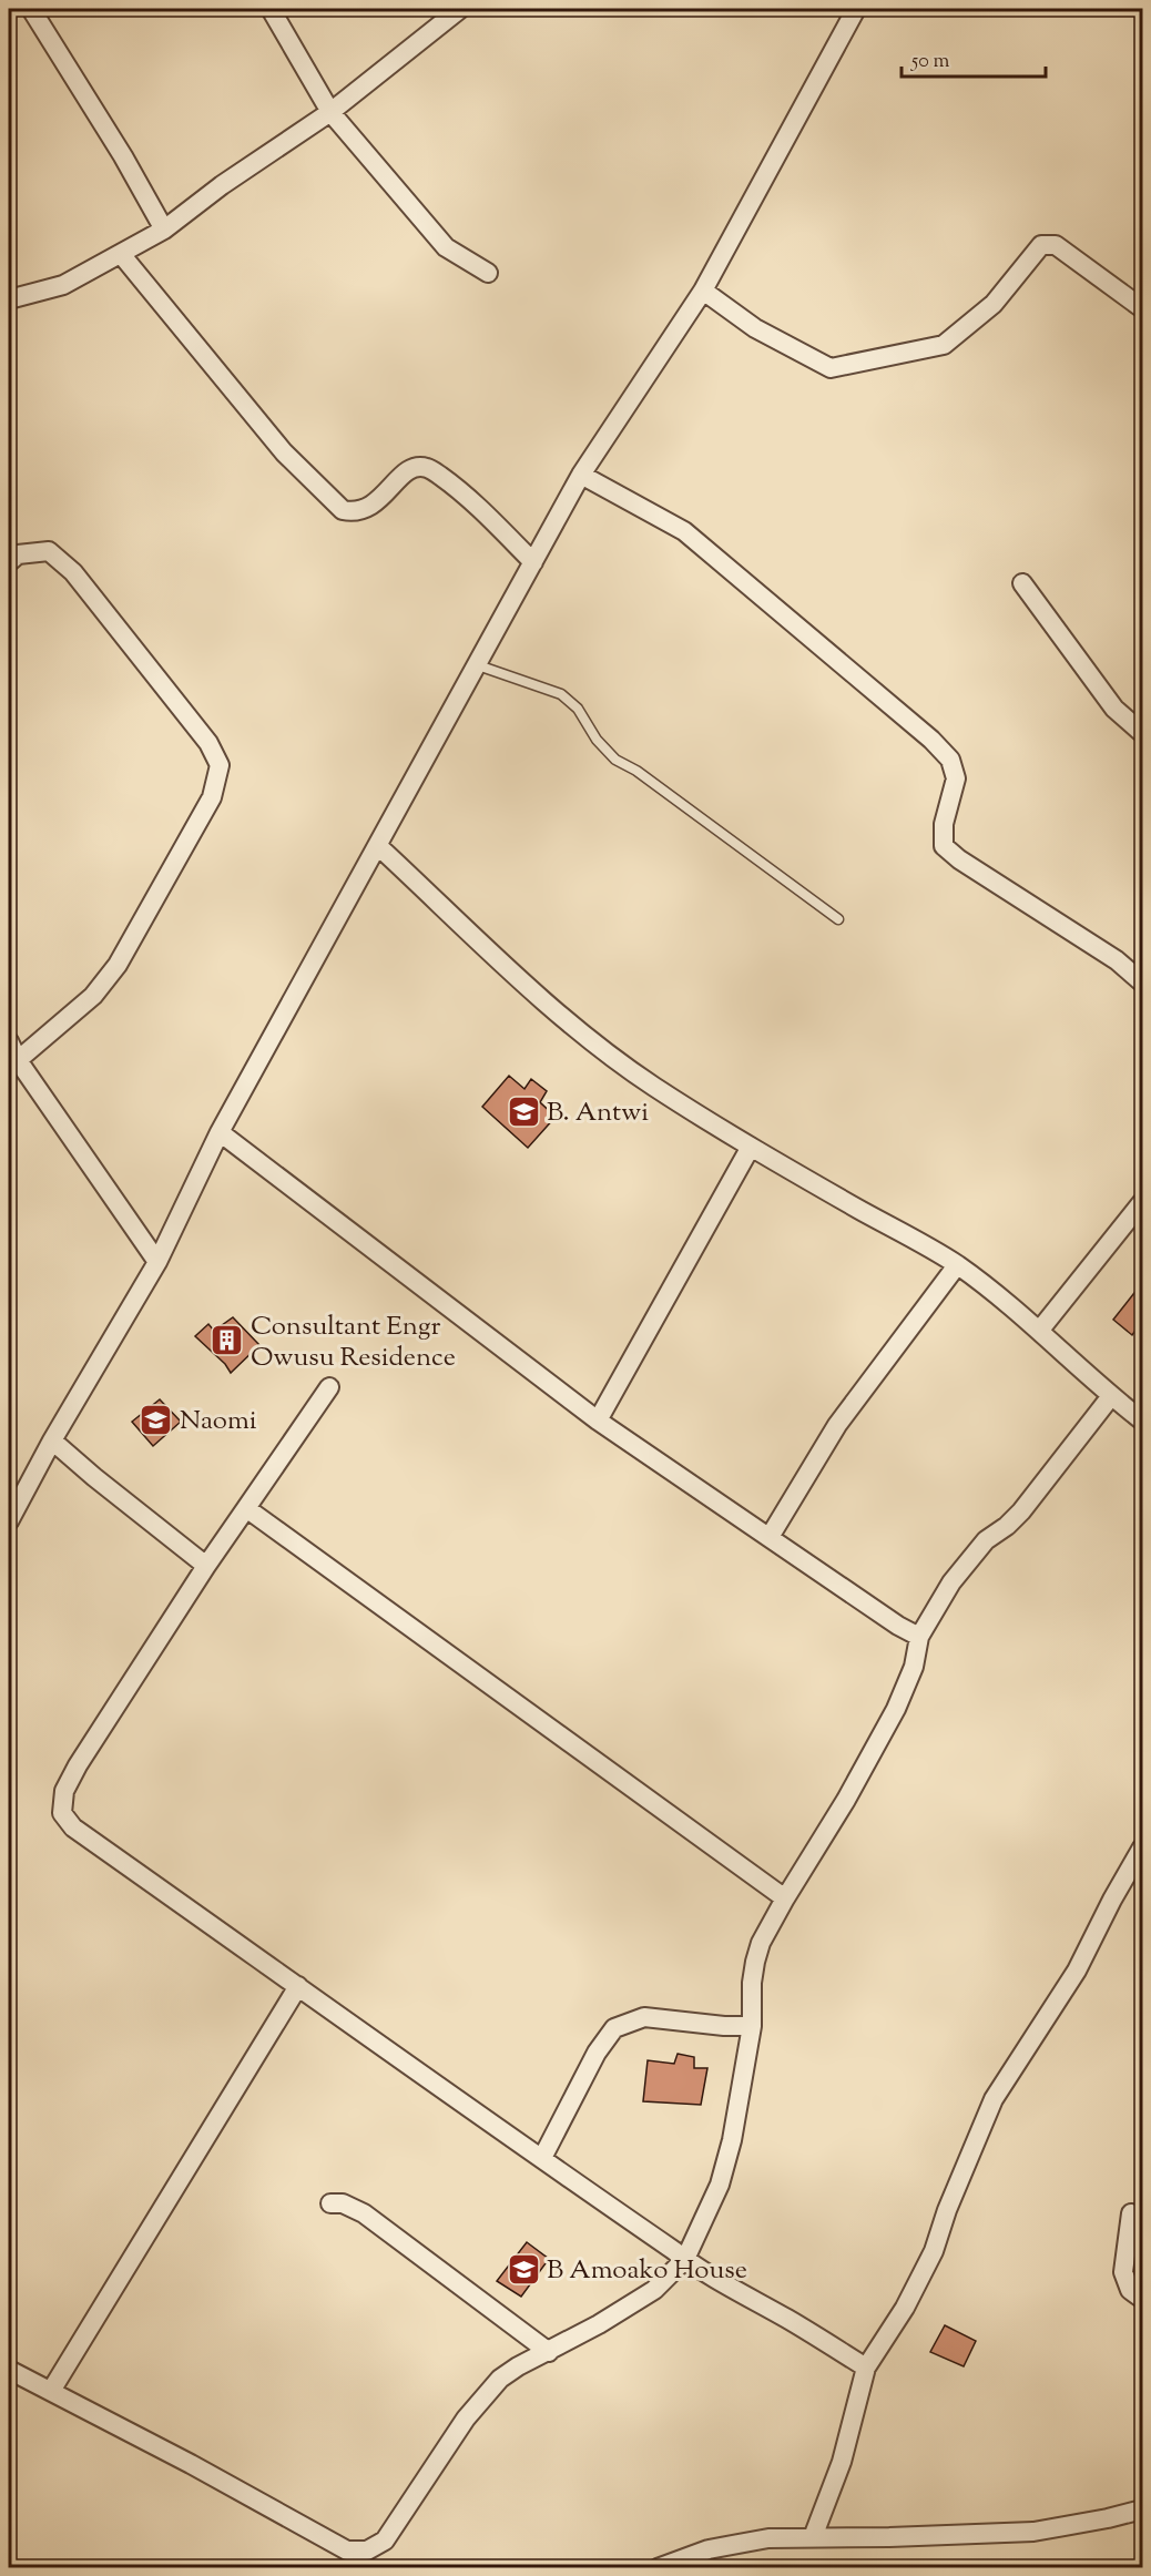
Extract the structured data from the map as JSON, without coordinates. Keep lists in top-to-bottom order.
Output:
{
  "places": {
    "school or university": ["B. Antwi", "Naomi", "B Amoako House"],
    "building": ["Consultant Engr Owusu Residence"]
  },
  "scale_bar": "50 m"
}
